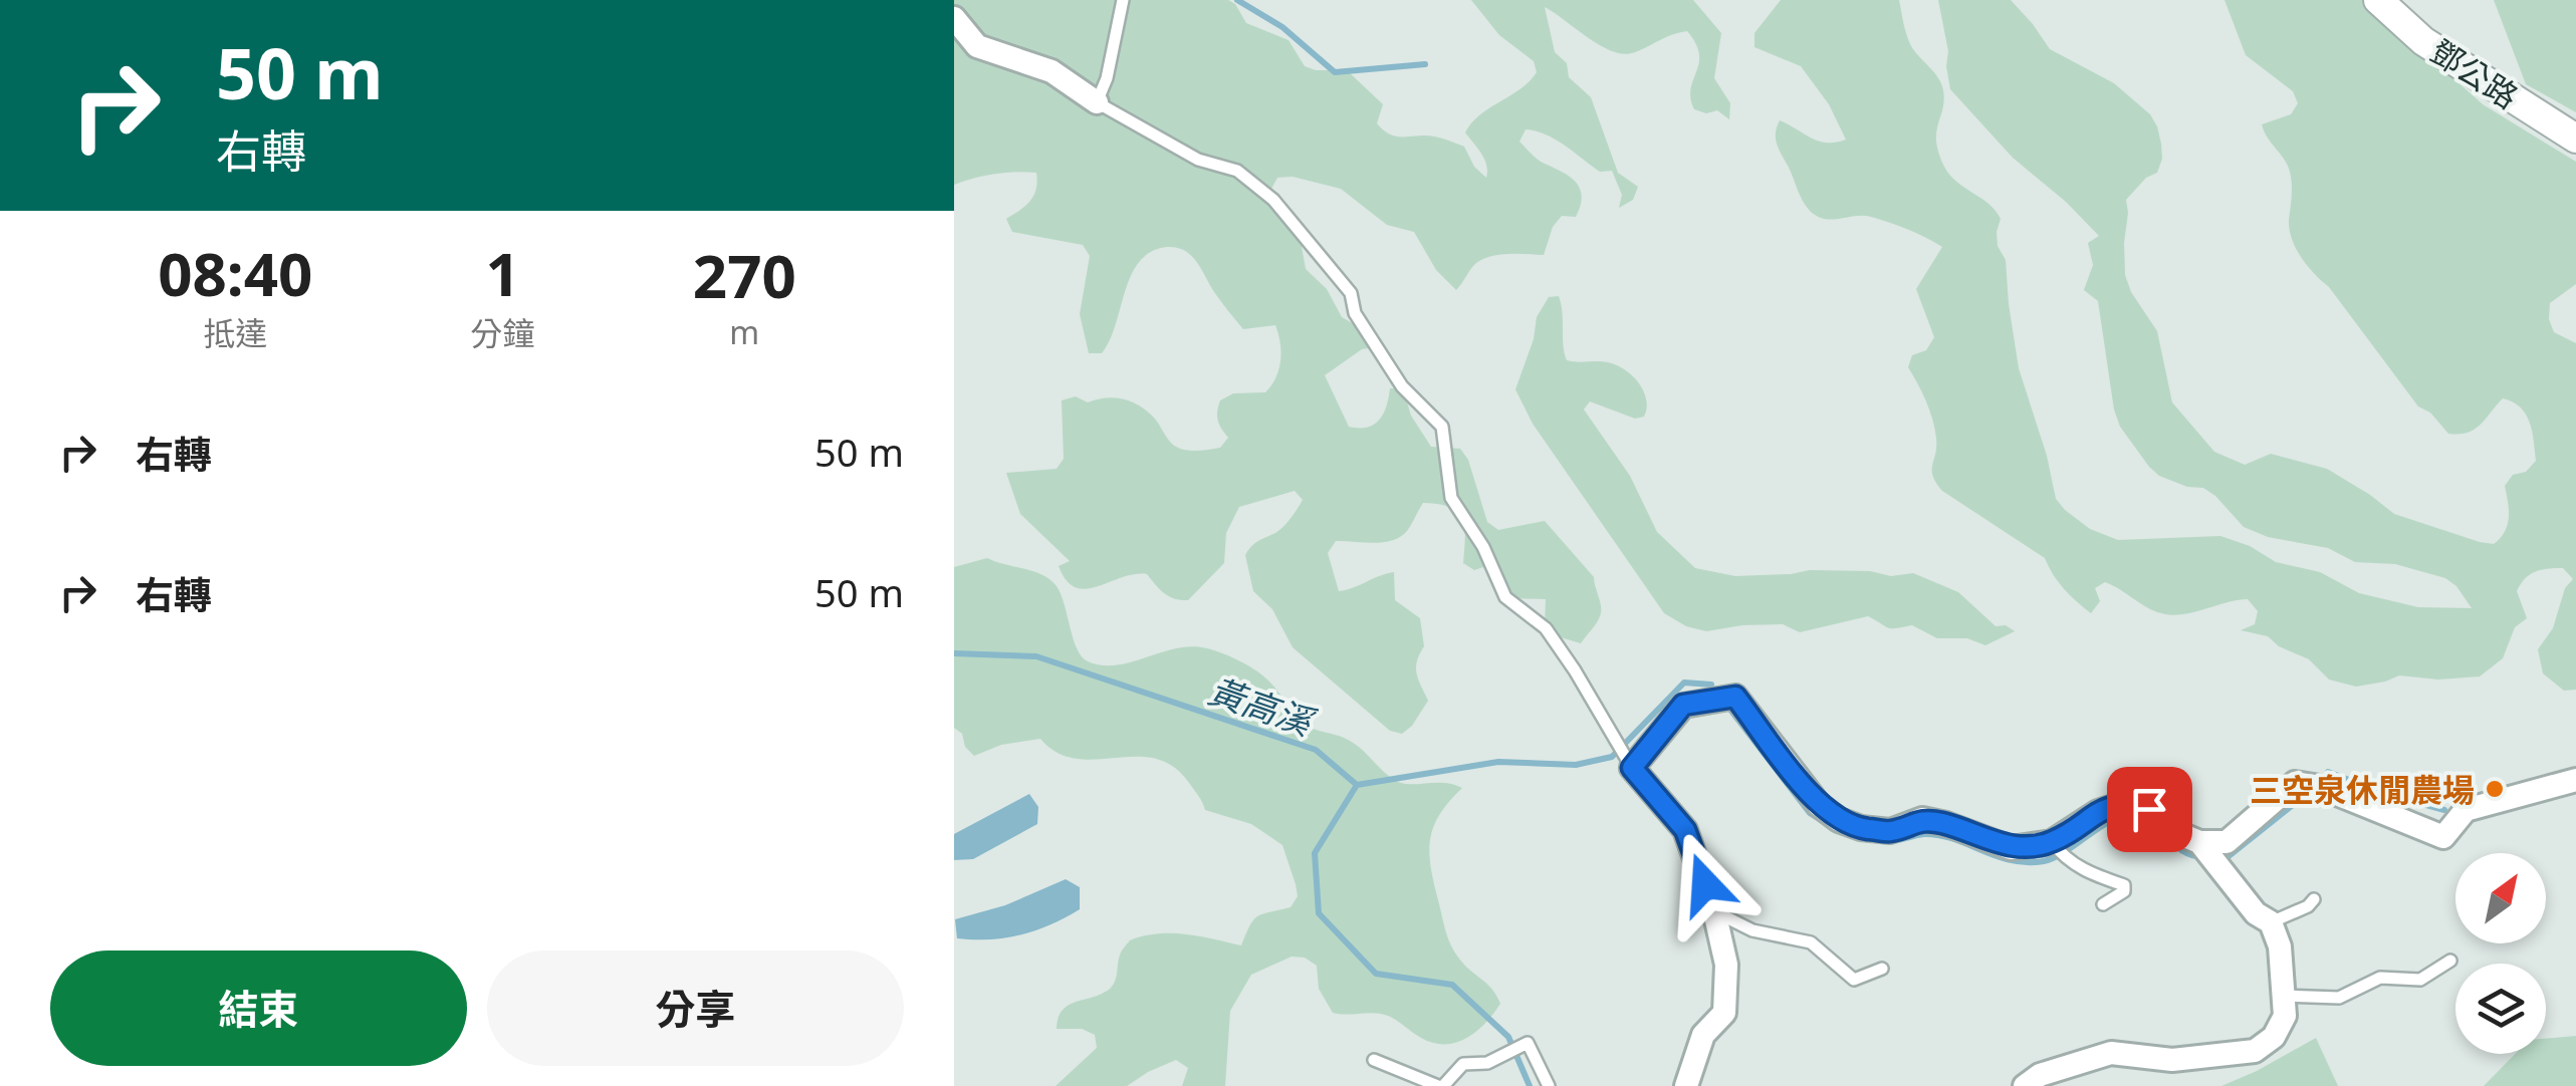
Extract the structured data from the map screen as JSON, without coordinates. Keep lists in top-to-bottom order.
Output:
{
  "streets": {
    "street": ["鄧公路"]
  },
  "water": ["黃高溪"],
  "places": ["三空泉休閒農場"],
  "north": "top right",
  "page": {
    "turn": ["50 m", "右轉"],
    "eta": [
      "08:40",
      "抵達",
      "1",
      "分鐘",
      "270",
      "m"
    ],
    "list": [
      {
        "name": "右轉",
        "value": "50 m"
      },
      {
        "name": "右轉",
        "value": "50 m"
      }
    ],
    "buttons": ["結束", "分享"]
  }
}
